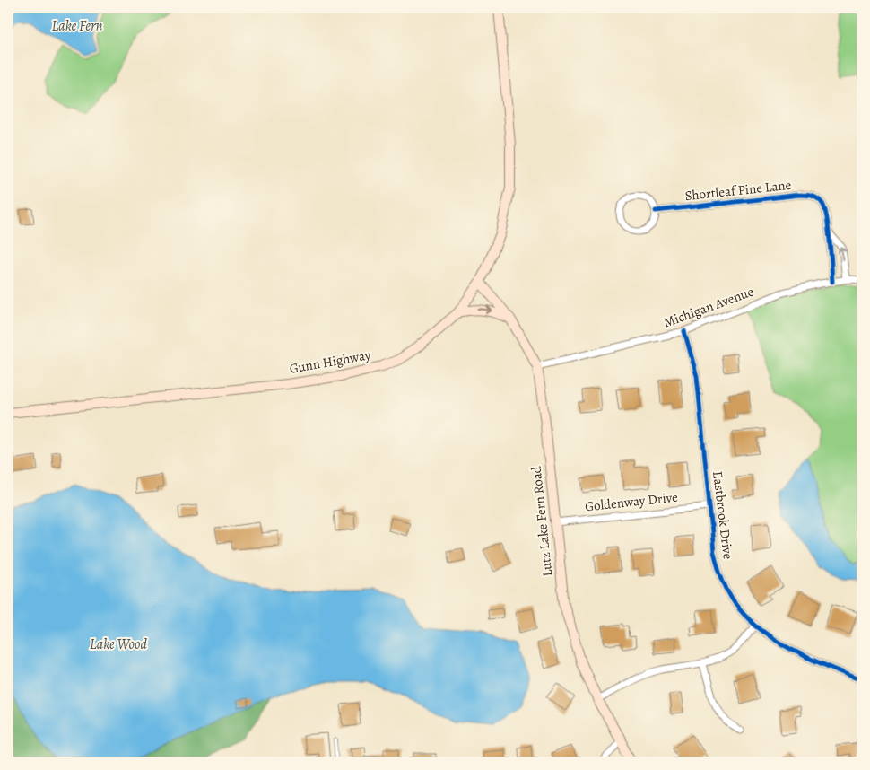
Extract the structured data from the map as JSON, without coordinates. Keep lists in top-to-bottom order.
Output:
{
  "streets": {
    "main road": ["Gunn Highway", "Lutz Lake Fern Road"],
    "street": [
      "Shortleaf Pine Lane",
      "Michigan Avenue",
      "Goldenway Drive",
      "Eastbrook Drive"
    ]
  },
  "crossings": [
    ["Shortleaf Pine Lane", "Michigan Avenue"],
    ["Michigan Avenue", "Eastbrook Drive"],
    ["Michigan Avenue", "Lutz Lake Fern Road"],
    ["Gunn Highway", "Lutz Lake Fern Road"],
    ["Goldenway Drive", "Eastbrook Drive"],
    ["Goldenway Drive", "Lutz Lake Fern Road"]
  ],
  "water": ["Lake Fern", "Lake Wood"]
}
